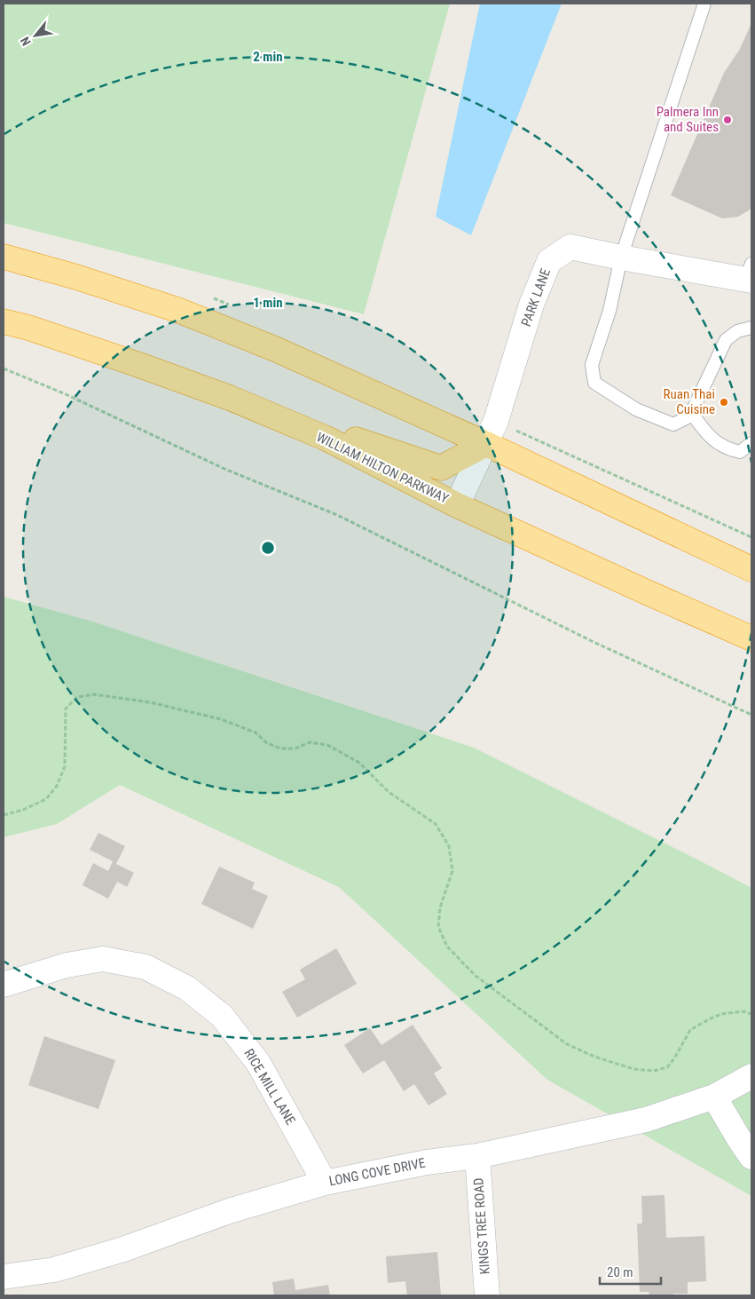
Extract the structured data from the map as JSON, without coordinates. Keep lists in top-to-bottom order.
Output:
{
  "streets": {
    "highway": ["WILLIAM HILTON PARKWAY"],
    "street": [
      "PARK LANE",
      "RICE MILL LANE",
      "LONG COVE DRIVE",
      "KINGS TREE ROAD"
    ]
  },
  "crossings": [
    ["PARK LANE", "WILLIAM HILTON PARKWAY"],
    ["RICE MILL LANE", "LONG COVE DRIVE"],
    ["LONG COVE DRIVE", "KINGS TREE ROAD"]
  ],
  "places": ["Palmera Inn and Suites", "Ruan Thai Cuisine"],
  "scale_bar": "20 m",
  "north": "bottom left",
  "rings": ["2 min", "1 min"]
}
